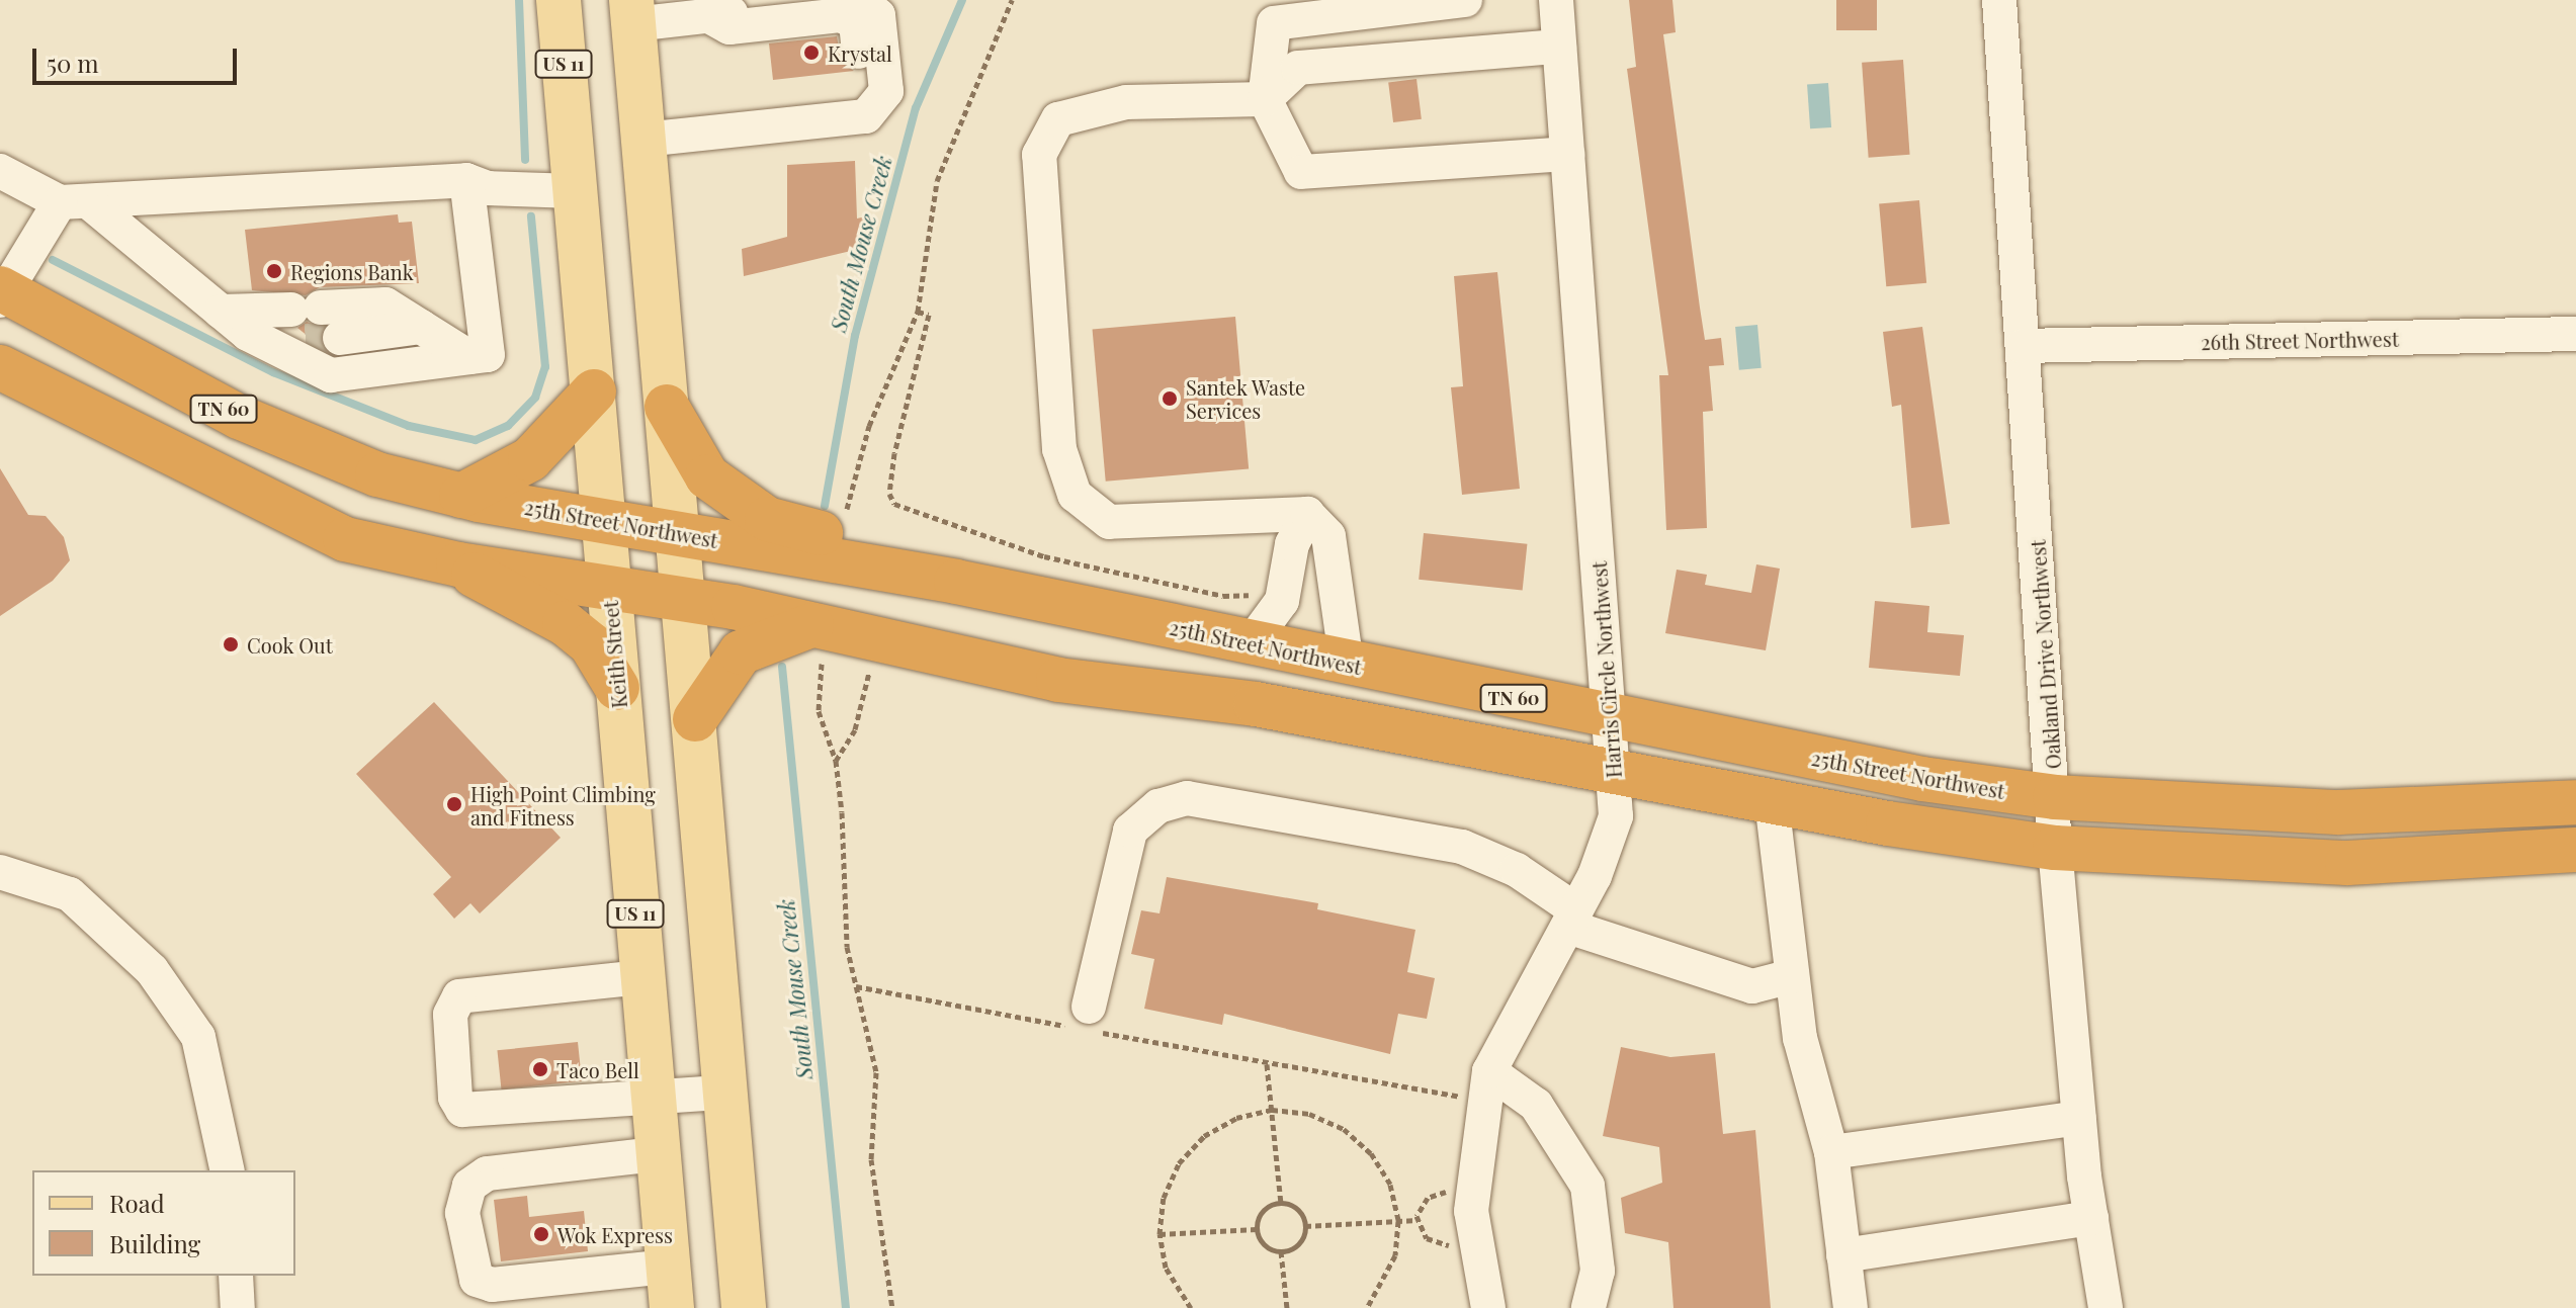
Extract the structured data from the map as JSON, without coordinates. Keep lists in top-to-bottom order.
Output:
{
  "streets": {
    "highway": ["TN 60", "25th Street Northwest"],
    "main road": ["US 11", "Keith Street"],
    "street": ["26th Street Northwest", "Oakland Drive Northwest", "Harris Circle Northwest"]
  },
  "crossings": [
    ["26th Street Northwest", "Oakland Drive Northwest"],
    ["25th Street Northwest", "Keith Street"],
    ["25th Street Northwest", "Oakland Drive Northwest"],
    ["25th Street Northwest", "Harris Circle Northwest"]
  ],
  "water": ["South Mouse Creek"],
  "places": [
    "Krystal",
    "Regions Bank",
    "Santek Waste Services",
    "Cook Out",
    "High Point Climbing and Fitness",
    "Taco Bell",
    "Wok Express"
  ],
  "legend": ["Road", "Building"],
  "scale_bar": "50 m"
}
